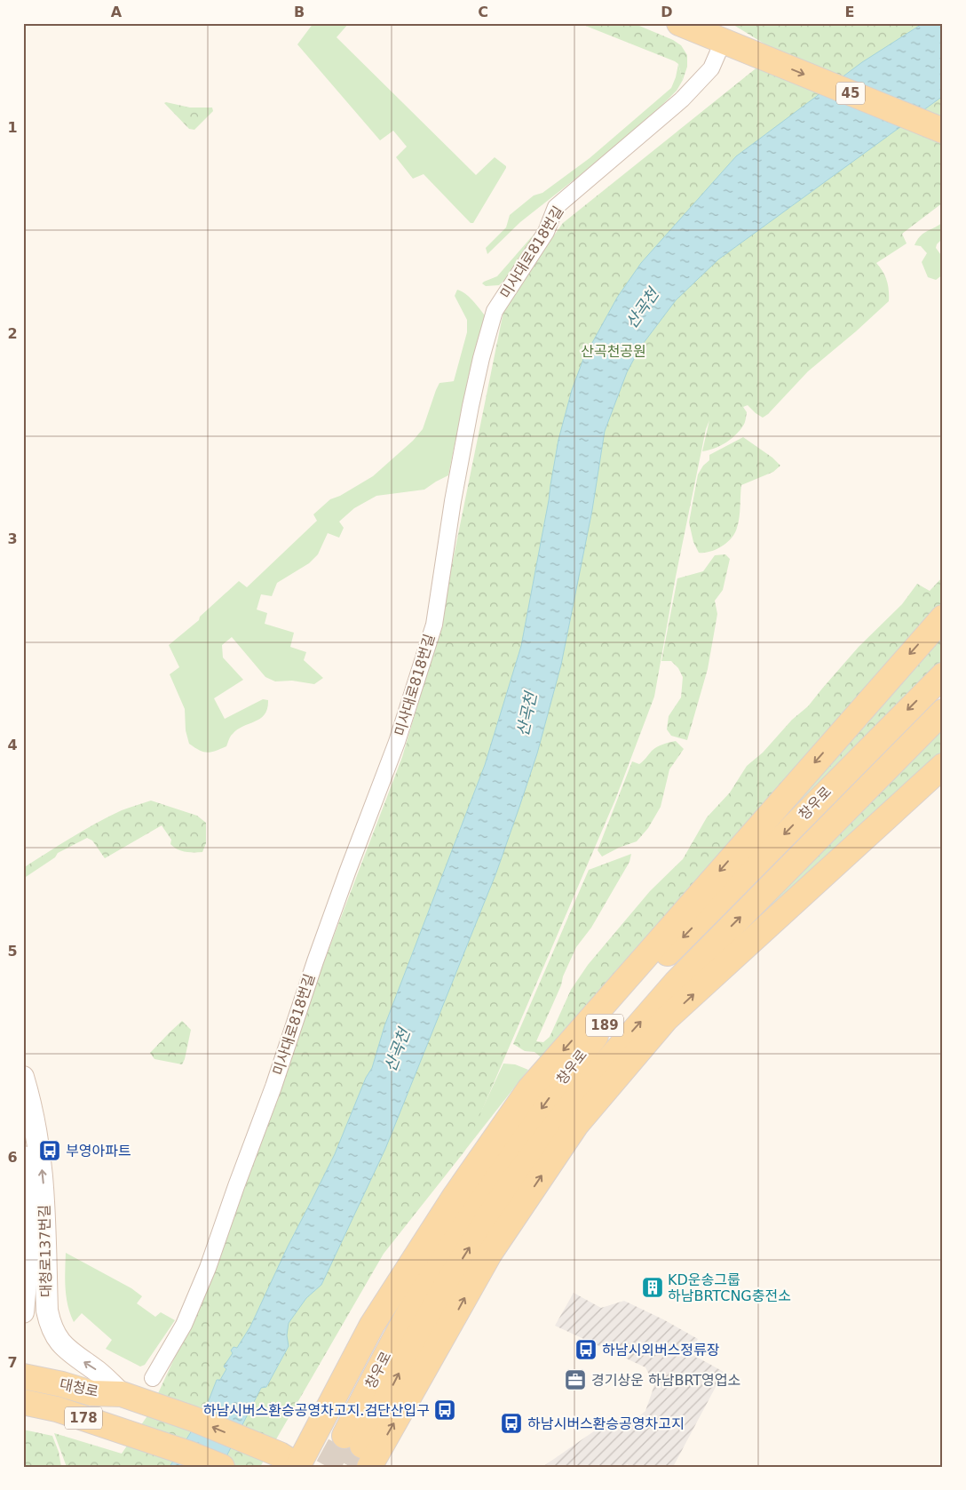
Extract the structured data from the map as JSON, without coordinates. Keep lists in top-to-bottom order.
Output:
{
  "streets": {
    "main road": [
      "45",
      "창우로",
      "189",
      "대청로137번길",
      "대청로",
      "178"
    ],
    "street": ["미사대로818번길"]
  },
  "crossings": [
    ["45", "미사대로818번길"],
    ["대청로137번길", "대청로"]
  ],
  "water": ["산곡천"],
  "parks": ["산곡천공원"],
  "places": {
    "bus stop": [
      "부영아파트",
      "하남시외버스정류장",
      "하남시버스환승공영차고지.검단산입구",
      "하남시버스환승공영차고지"
    ],
    "building": ["KD운송그룹 하남BRTCNG충전소"],
    "office": ["경기상운 하남BRT영업소"]
  },
  "grid": {
    "columns": [
      "A",
      "B",
      "C",
      "D",
      "E"
    ],
    "rows": [
      "1",
      "2",
      "3",
      "4",
      "5",
      "6",
      "7"
    ]
  }
}
